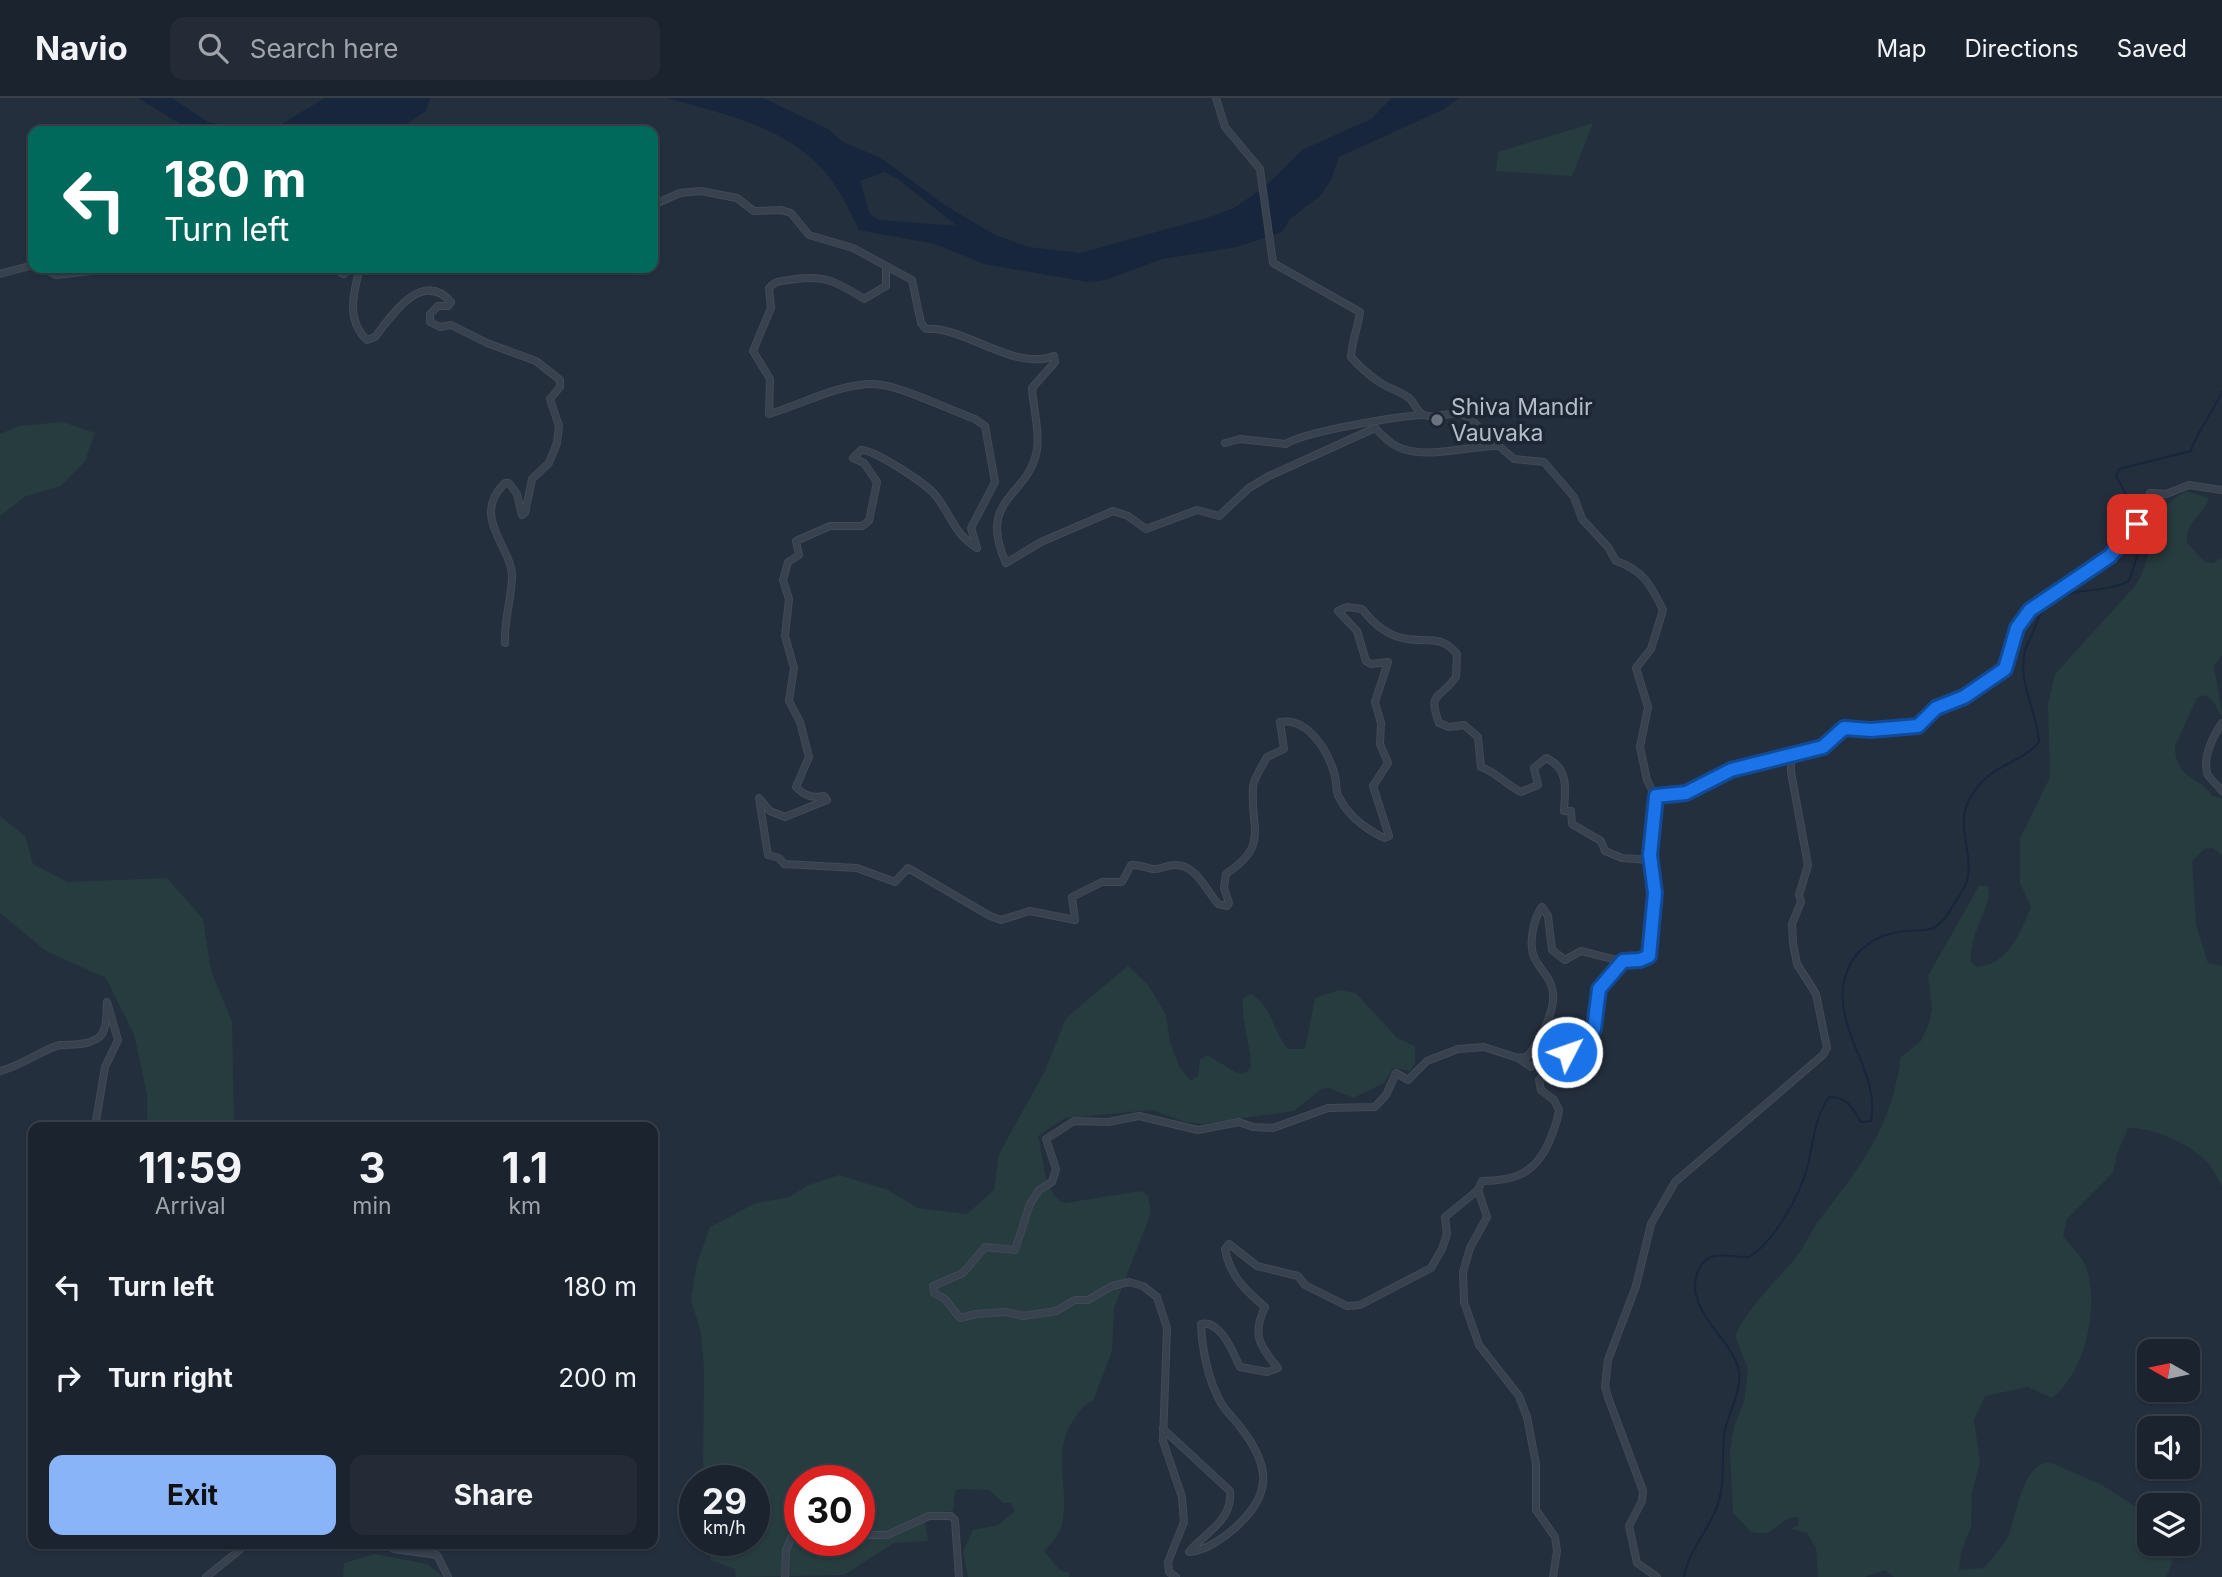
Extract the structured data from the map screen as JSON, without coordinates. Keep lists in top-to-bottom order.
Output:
{
  "places": ["Shiva Mandir Vauvaka"],
  "north": "left",
  "page": {
    "header": "Navio",
    "search": "Search here",
    "nav": ["Map", "Directions", "Saved"],
    "turn": ["180 m", "Turn left"],
    "eta": [
      "11:59",
      "Arrival",
      "3",
      "min",
      "1.1",
      "km"
    ],
    "list": [
      {
        "name": "Turn left",
        "value": "180 m"
      },
      {
        "name": "Turn right",
        "value": "200 m"
      }
    ],
    "buttons": ["Exit", "Share"],
    "speed": "29 km/h",
    "limit": "30"
  }
}
